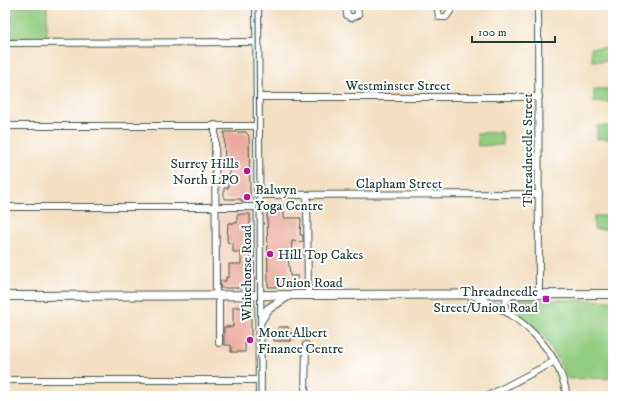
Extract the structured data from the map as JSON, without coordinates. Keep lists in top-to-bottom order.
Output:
{
  "streets": {
    "main road": ["Whitehorse Road", "Union Road"],
    "street": ["Westminster Street", "Threadneedle Street", "Clapham Street"]
  },
  "crossings": [
    ["Westminster Street", "Threadneedle Street"],
    ["Westminster Street", "Whitehorse Road"],
    ["Threadneedle Street", "Clapham Street"],
    ["Threadneedle Street", "Union Road"],
    ["Clapham Street", "Whitehorse Road"],
    ["Whitehorse Road", "Union Road"]
  ],
  "places": {
    "other": [
      "Surrey Hills North LPO",
      "Balwyn Yoga Centre",
      "Hill Top Cakes",
      "Mont Albert Finance Centre"
    ],
    "transit": ["Threadneedle Street/Union Road"]
  },
  "scale_bar": "100 m"
}
